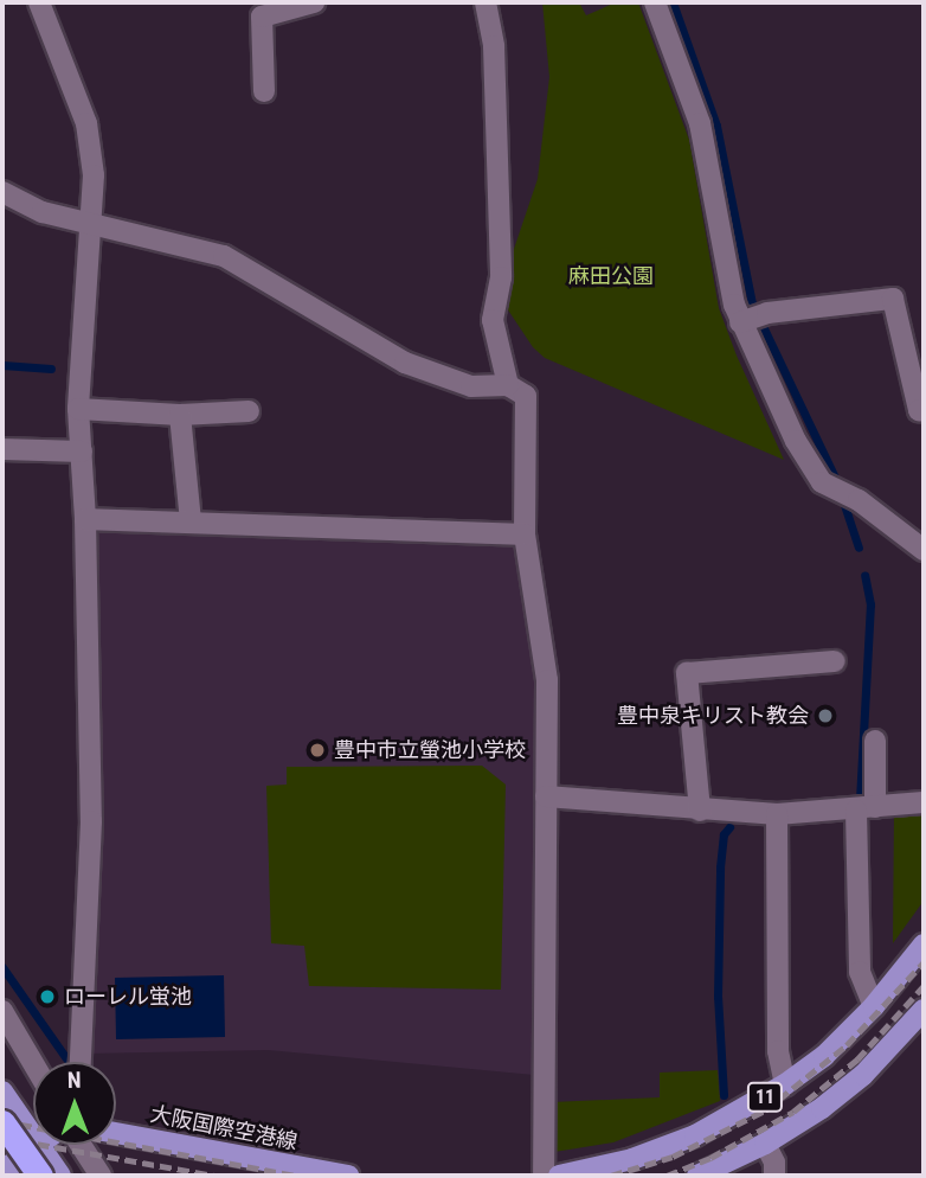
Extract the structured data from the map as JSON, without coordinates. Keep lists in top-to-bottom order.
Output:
{
  "streets": {
    "main road": ["11", "大阪国際空港線"]
  },
  "parks": ["麻田公園"],
  "places": ["豊中泉キリスト教会", "豊中市立螢池小学校", "ローレル蛍池"],
  "north": "top"
}
